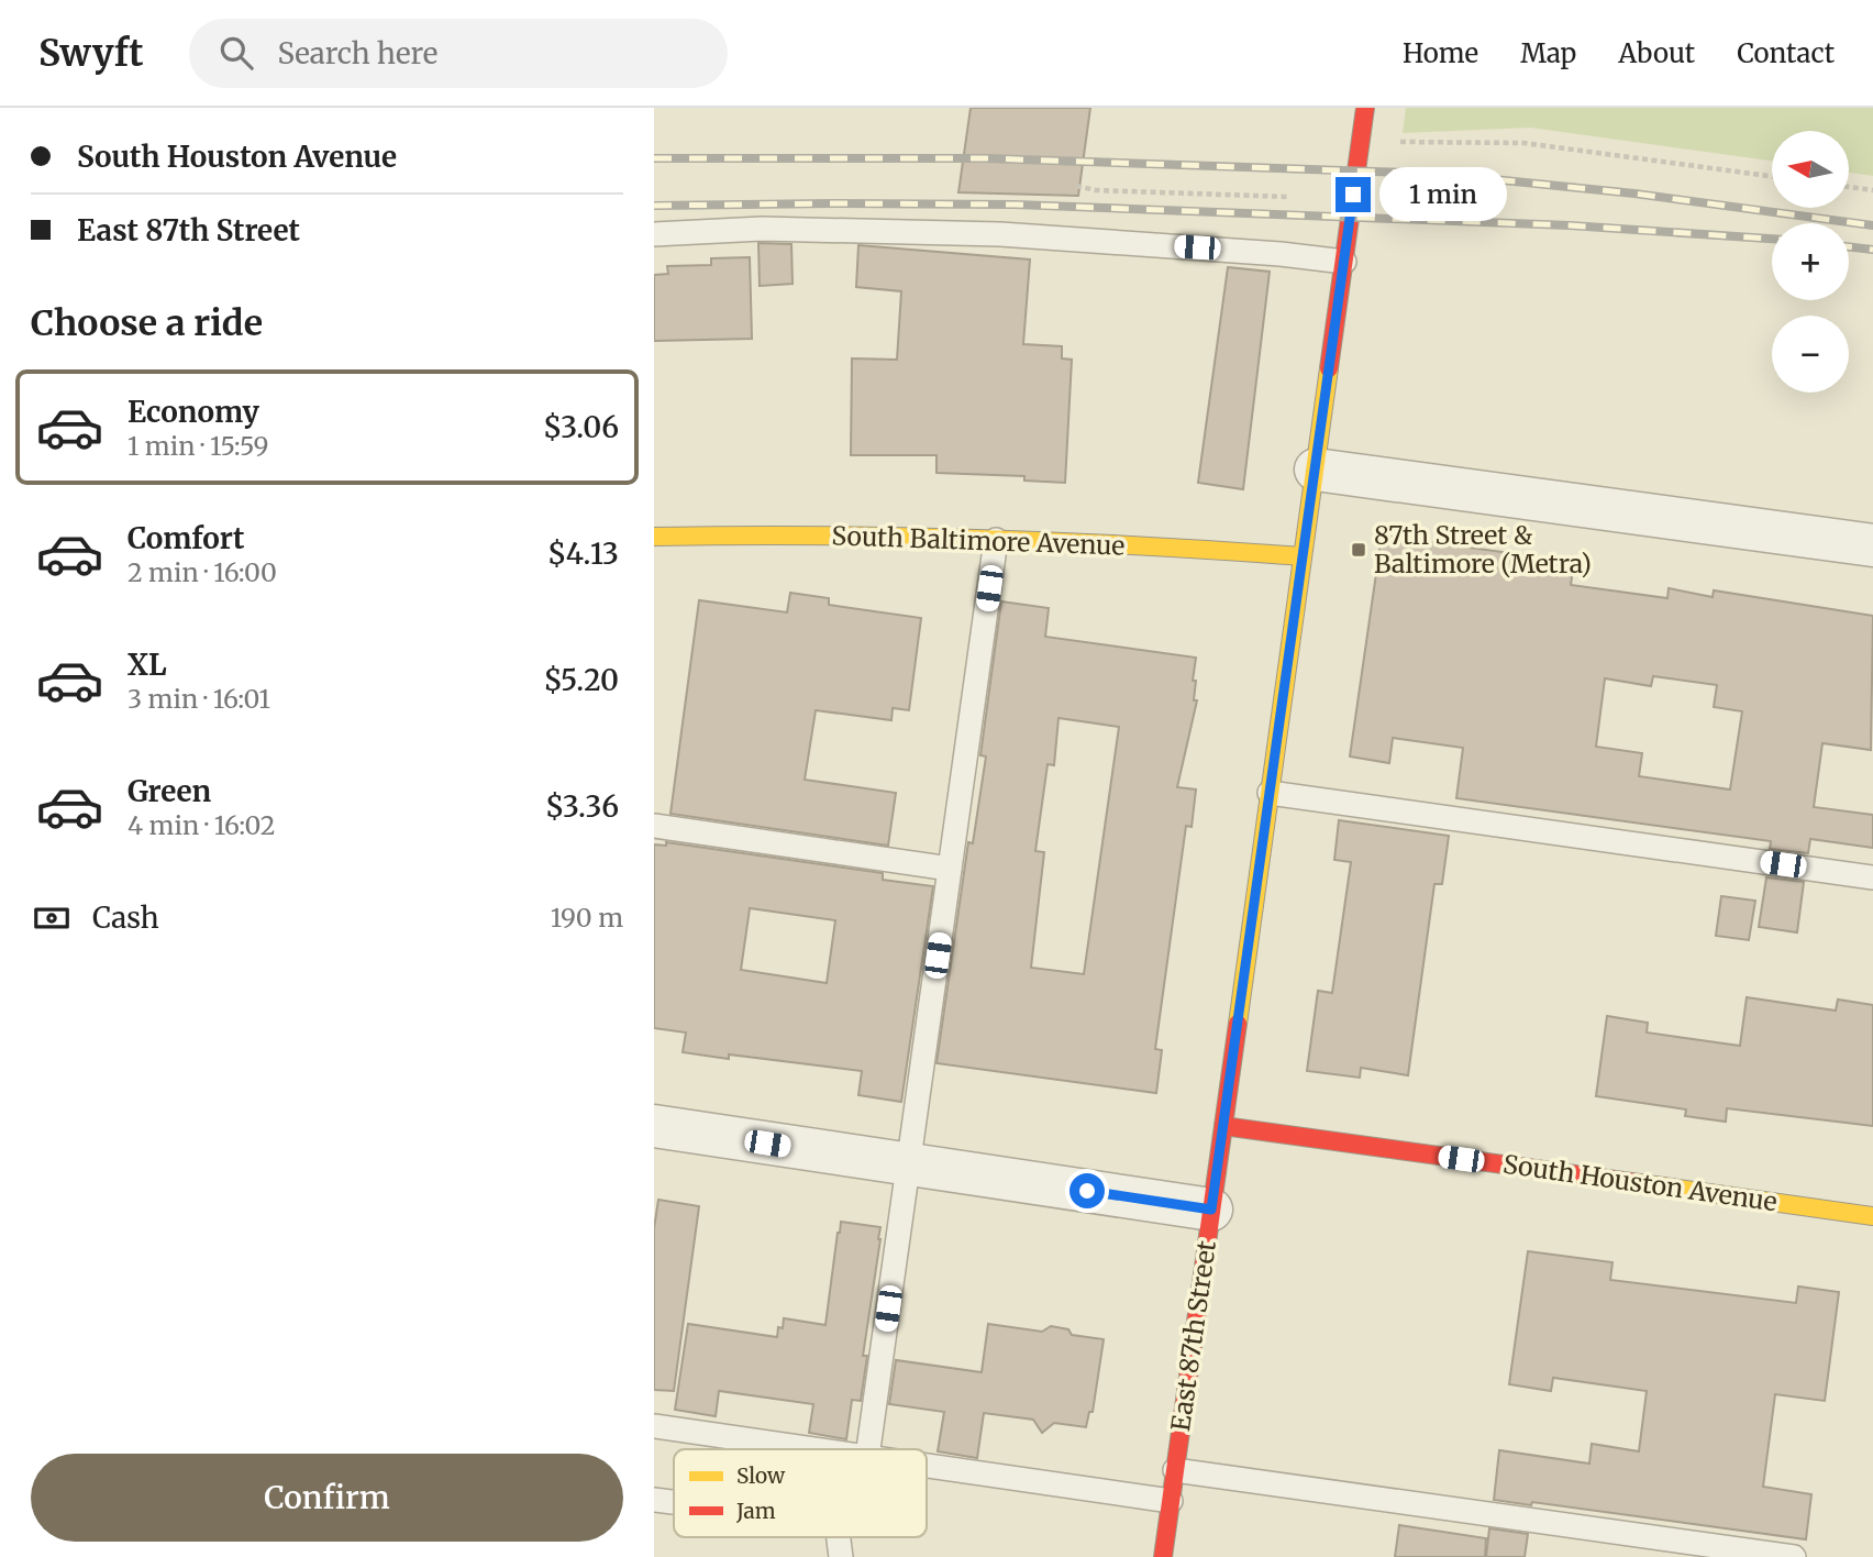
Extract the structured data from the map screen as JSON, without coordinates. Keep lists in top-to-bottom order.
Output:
{
  "streets": {
    "main road": ["South Baltimore Avenue", "South Houston Avenue", "East 87th Street"]
  },
  "crossings": [
    ["South Baltimore Avenue", "East 87th Street"],
    ["South Houston Avenue", "East 87th Street"]
  ],
  "places": {
    "transit": ["87th Street & Baltimore (Metra)"]
  },
  "legend": ["Slow", "Jam"],
  "north": "left",
  "page": {
    "header": "Swyft",
    "search": "Search here",
    "nav": [
      "Home",
      "Map",
      "About",
      "Contact"
    ],
    "banner": ["South Houston Avenue", "East 87th Street"],
    "map_buttons": ["+", "−"],
    "bubble": "1 min",
    "heading": "Choose a ride",
    "list": [
      {
        "name": "Economy",
        "note": "1 min · 15:59",
        "value": "$3.06"
      },
      {
        "name": "Comfort",
        "note": "2 min · 16:00",
        "value": "$4.13"
      },
      {
        "name": "XL",
        "note": "3 min · 16:01",
        "value": "$5.20"
      },
      {
        "name": "Green",
        "note": "4 min · 16:02",
        "value": "$3.36"
      }
    ],
    "pay": ["Cash", "190 m"],
    "buttons": "Confirm"
  }
}
